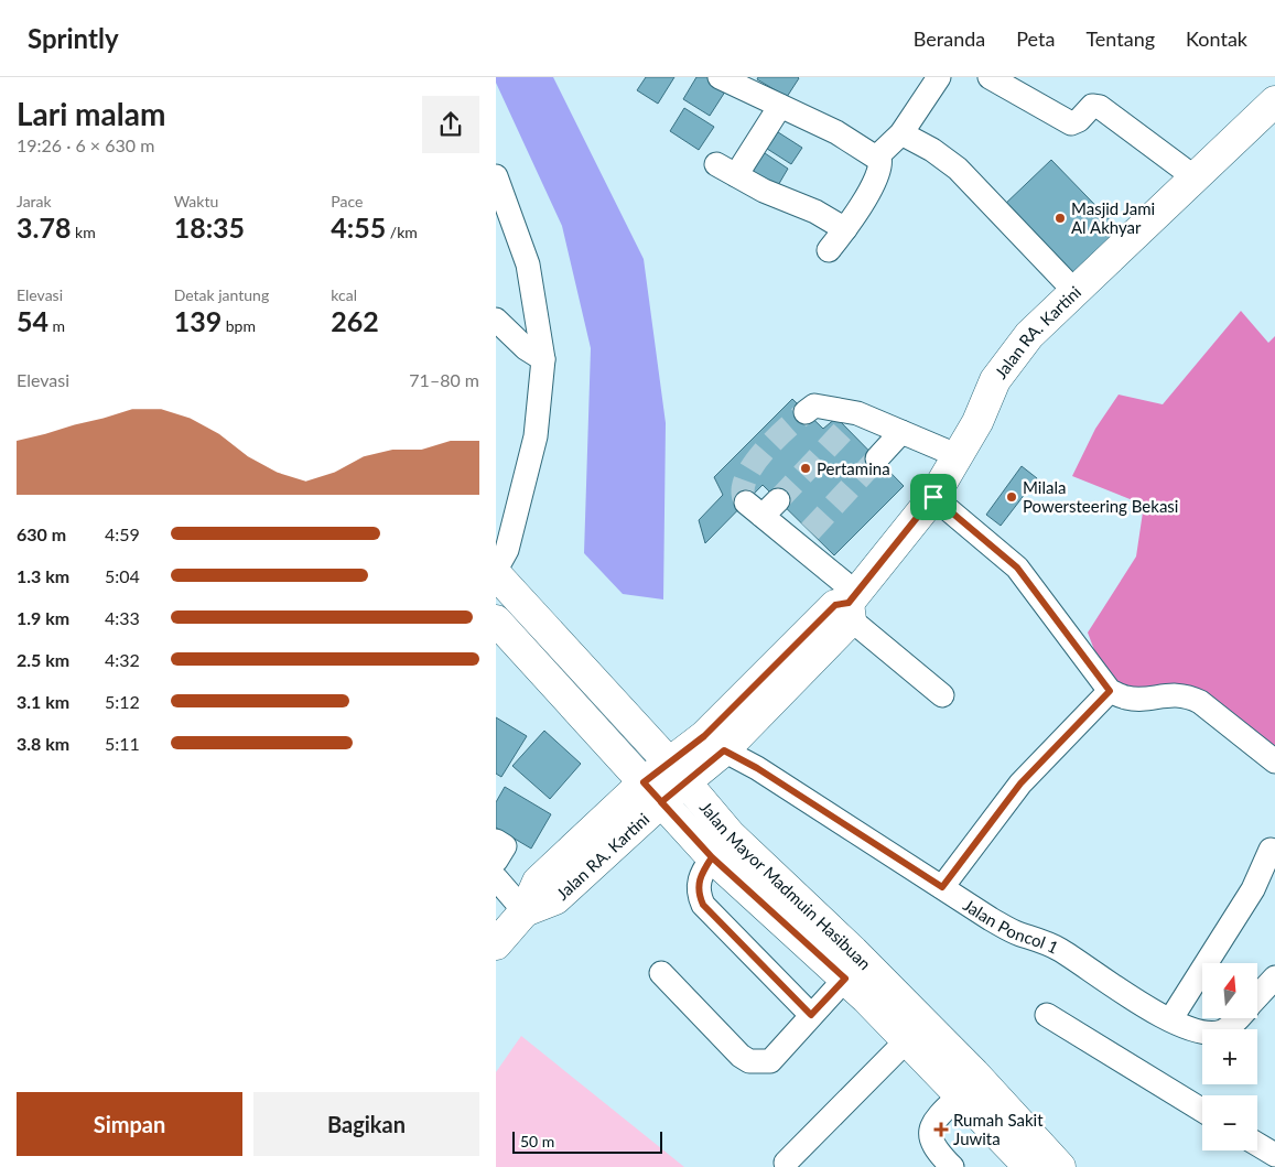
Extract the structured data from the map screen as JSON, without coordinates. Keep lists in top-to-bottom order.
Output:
{
  "streets": {
    "main road": ["Jalan RA. Kartini", "Jalan Mayor Madmuin Hasibuan"],
    "street": ["Jalan Poncol 1"]
  },
  "crossings": [
    ["Jalan RA. Kartini", "Jalan Mayor Madmuin Hasibuan"],
    ["Jalan RA. Kartini", "Jalan Poncol 1"]
  ],
  "places": {
    "other": ["Masjid Jami Al Akhyar", "Pertamina", "Milala Powersteering Bekasi"],
    "health": ["Rumah Sakit Juwita"]
  },
  "scale_bar": "50 m",
  "north": "top",
  "page": {
    "header": "Sprintly",
    "nav": [
      "Beranda",
      "Peta",
      "Tentang",
      "Kontak"
    ],
    "heading": ["Lari malam", "19:26 · 6 × 630 m"],
    "stats": [
      ["Jarak", "3.78 km"],
      ["Waktu", "18:35"],
      ["Pace", "4:55 /km"],
      ["Elevasi", "54 m"],
      ["Detak jantung", "139 bpm"],
      ["kcal", "262"]
    ],
    "chart": ["Elevasi", "71–80 m"],
    "list": [
      {
        "name": "630 m",
        "note": "4:59"
      },
      {
        "name": "1.3 km",
        "note": "5:04"
      },
      {
        "name": "1.9 km",
        "note": "4:33"
      },
      {
        "name": "2.5 km",
        "note": "4:32"
      },
      {
        "name": "3.1 km",
        "note": "5:12"
      },
      {
        "name": "3.8 km",
        "note": "5:11"
      }
    ],
    "map_buttons": ["+", "−"],
    "buttons": ["Simpan", "Bagikan"],
    "scale": "50 m"
  }
}
